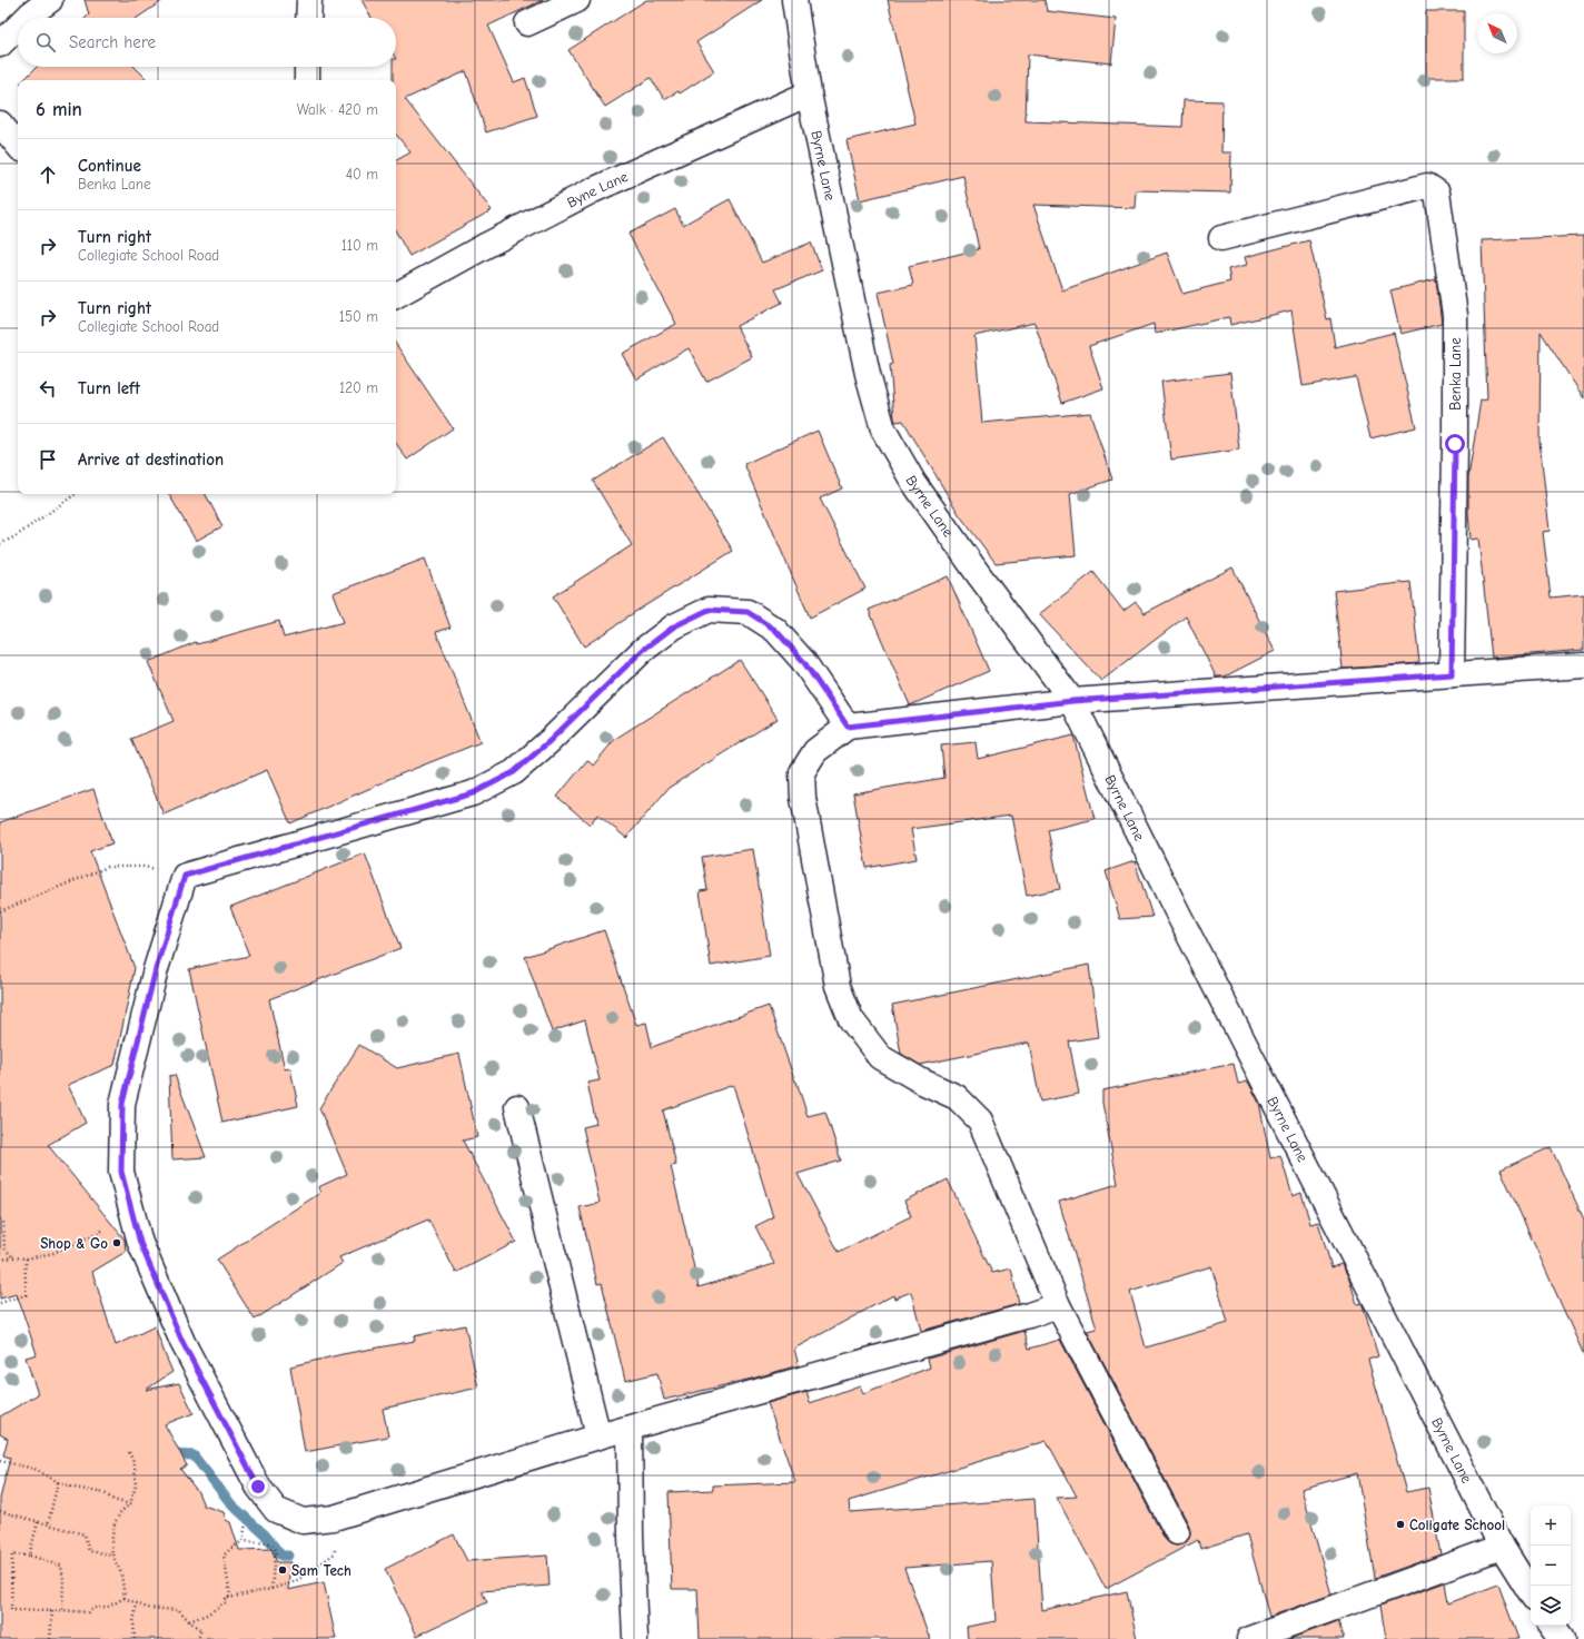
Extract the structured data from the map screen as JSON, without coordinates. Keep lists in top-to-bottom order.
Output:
{
  "streets": {
    "street": ["Byrne Lane", "Byne Lane", "Benka Lane"]
  },
  "crossings": [
    ["Byrne Lane", "Byne Lane"]
  ],
  "places": ["Shop & Go", "Coligate School", "Sam Tech"],
  "north": "top left",
  "page": {
    "search": "Search here",
    "heading": ["6 min", "Walk · 420 m"],
    "list": [
      ["Continue", "Benka Lane", "40 m"],
      ["Turn right", "Collegiate School Road", "110 m"],
      ["Turn right", "Collegiate School Road", "150 m"],
      ["Turn left", "120 m"],
      "Arrive at destination"
    ],
    "map_buttons": ["+", "−"]
  }
}
